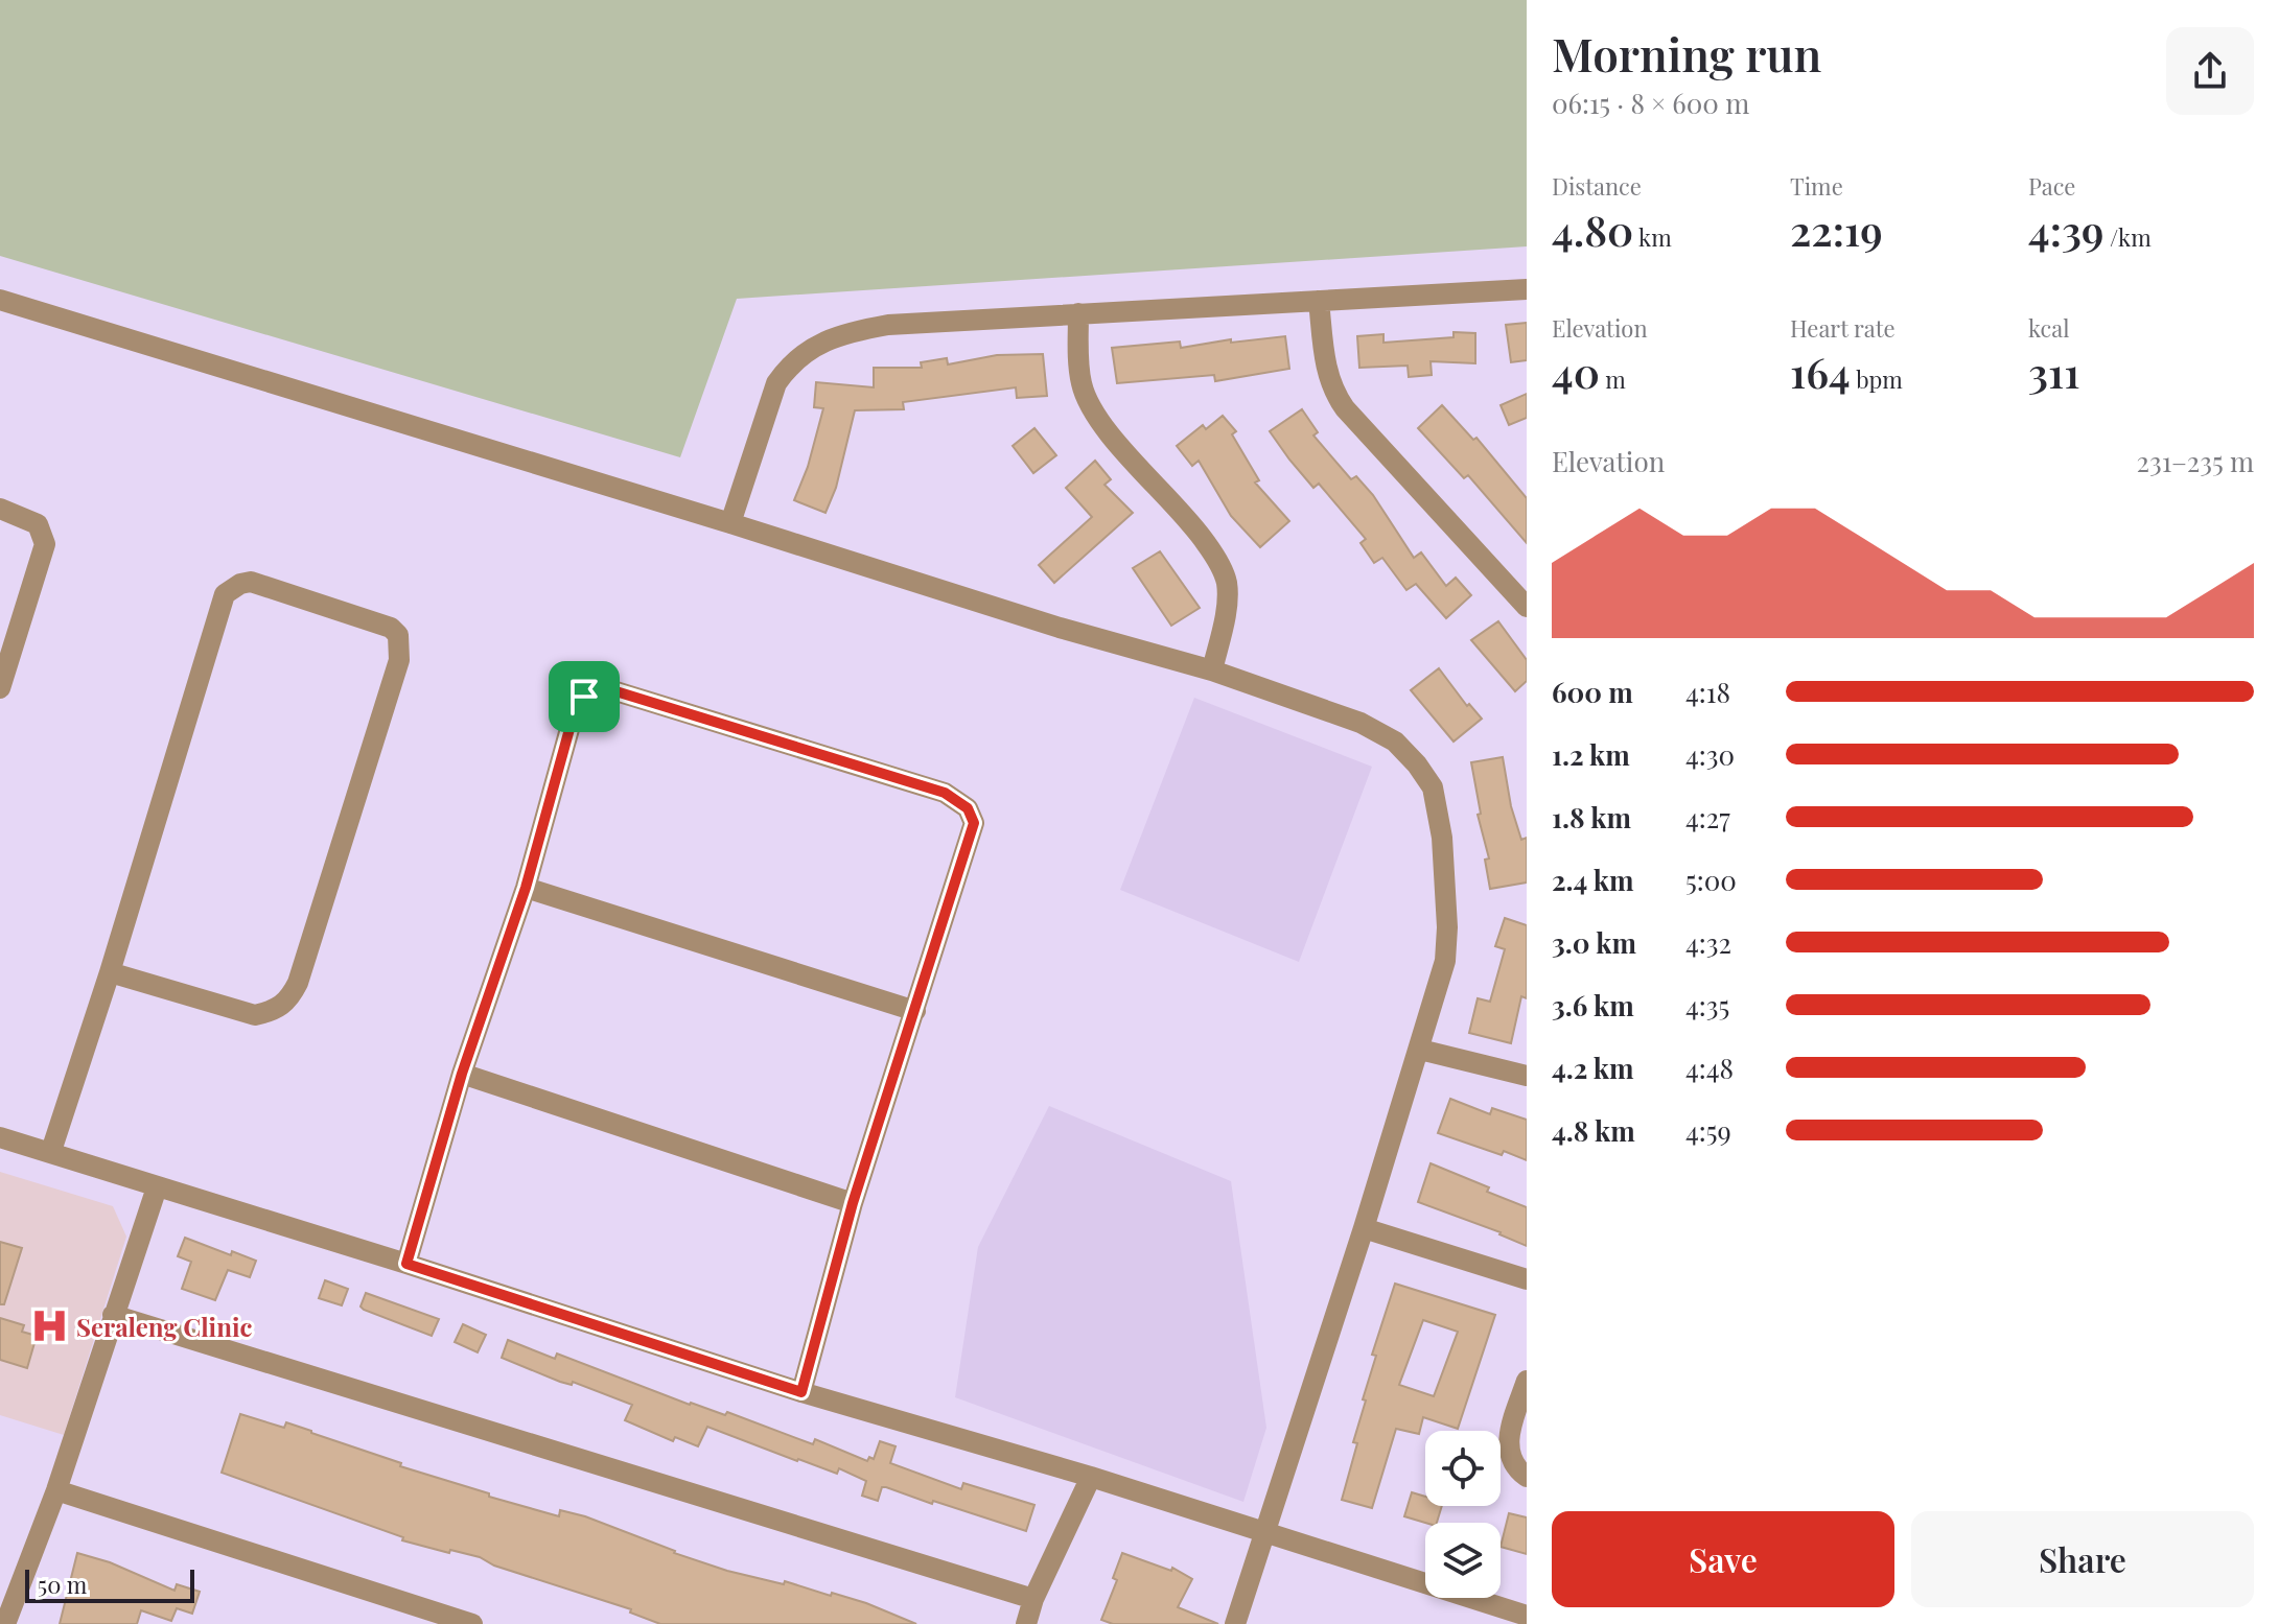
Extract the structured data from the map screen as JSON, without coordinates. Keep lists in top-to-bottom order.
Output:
{
  "places": {
    "hospital": ["Seraleng Clinic"]
  },
  "scale_bar": "50 m",
  "page": {
    "heading": ["Morning run", "06:15 · 8 × 600 m"],
    "stats": [
      ["Distance", "4.80 km"],
      ["Time", "22:19"],
      ["Pace", "4:39 /km"],
      ["Elevation", "40 m"],
      ["Heart rate", "164 bpm"],
      ["kcal", "311"]
    ],
    "chart": ["Elevation", "231–235 m"],
    "list": [
      {
        "name": "600 m",
        "note": "4:18"
      },
      {
        "name": "1.2 km",
        "note": "4:30"
      },
      {
        "name": "1.8 km",
        "note": "4:27"
      },
      {
        "name": "2.4 km",
        "note": "5:00"
      },
      {
        "name": "3.0 km",
        "note": "4:32"
      },
      {
        "name": "3.6 km",
        "note": "4:35"
      },
      {
        "name": "4.2 km",
        "note": "4:48"
      },
      {
        "name": "4.8 km",
        "note": "4:59"
      }
    ],
    "buttons": ["Save", "Share"],
    "scale": "50 m"
  }
}
